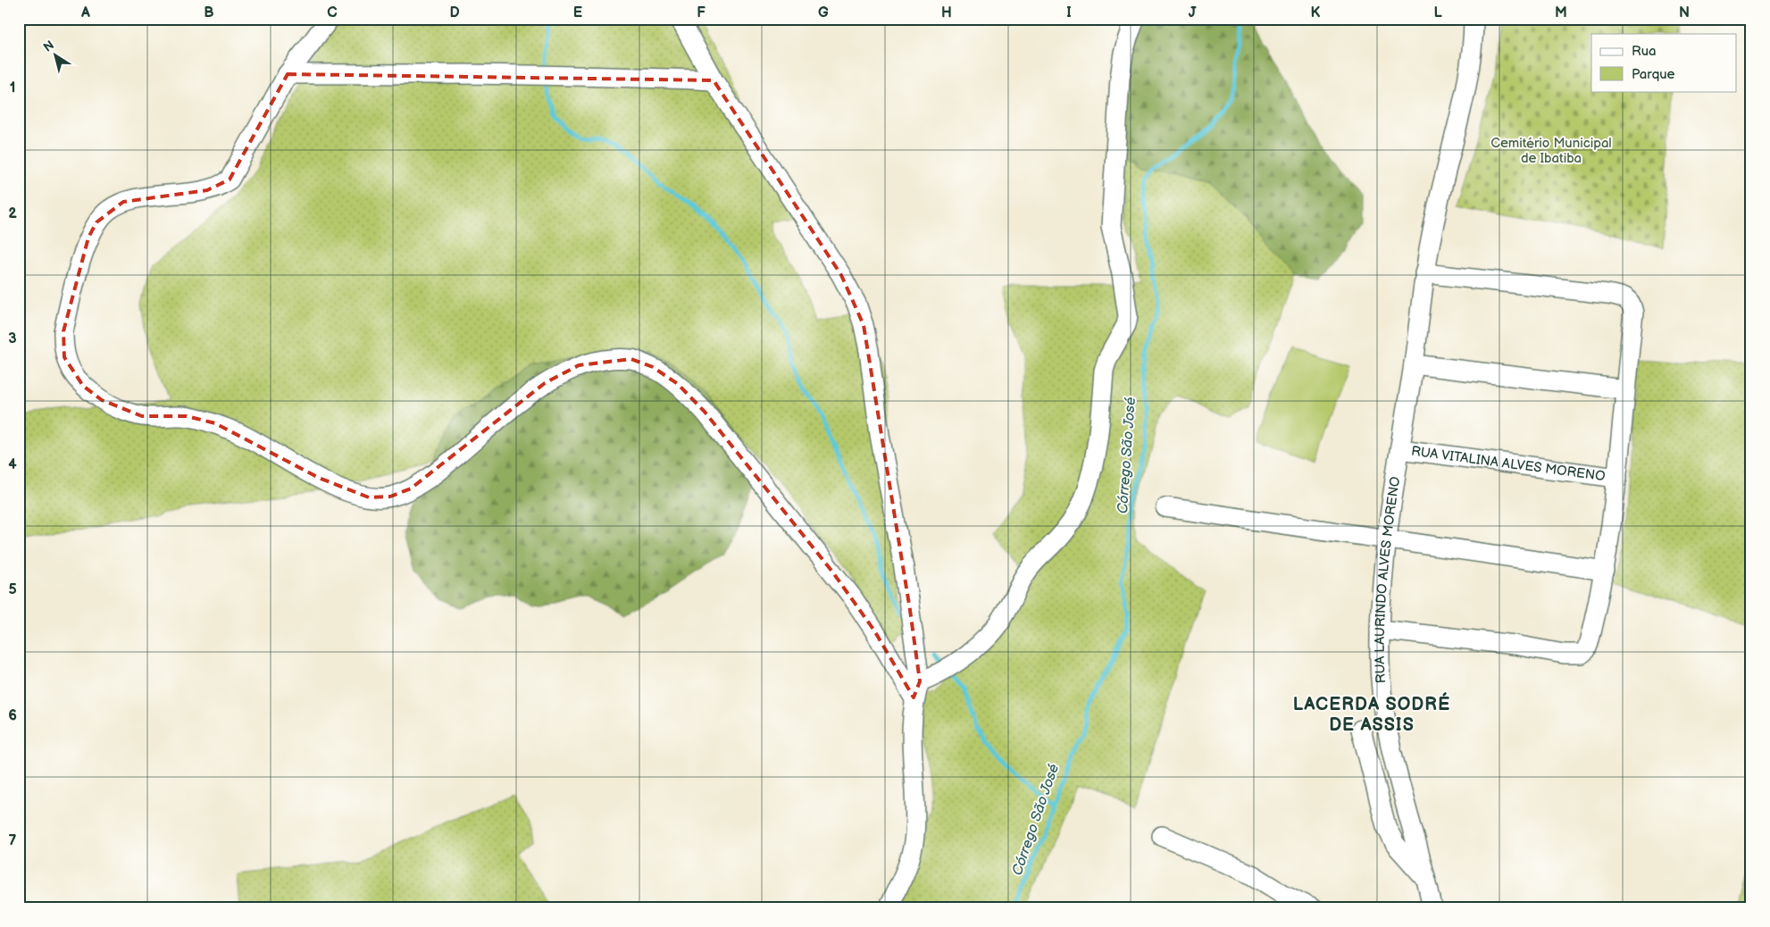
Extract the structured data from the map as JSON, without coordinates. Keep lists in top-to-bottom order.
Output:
{
  "streets": {
    "street": ["RUA VITALINA ALVES MORENO", "RUA LAURINDO ALVES MORENO"]
  },
  "crossings": [
    ["RUA VITALINA ALVES MORENO", "RUA LAURINDO ALVES MORENO"]
  ],
  "districts": ["LACERDA SODRÉ DE ASSIS"],
  "water": ["Córrego São José"],
  "parks": ["Cemitério Municipal de Ibatiba"],
  "legend": ["Rua", "Parque"],
  "north": "top left",
  "grid": {
    "columns": [
      "A",
      "B",
      "C",
      "D",
      "E",
      "F",
      "G",
      "H",
      "I",
      "J",
      "K",
      "L",
      "M",
      "N"
    ],
    "rows": [
      "1",
      "2",
      "3",
      "4",
      "5",
      "6",
      "7"
    ]
  }
}
